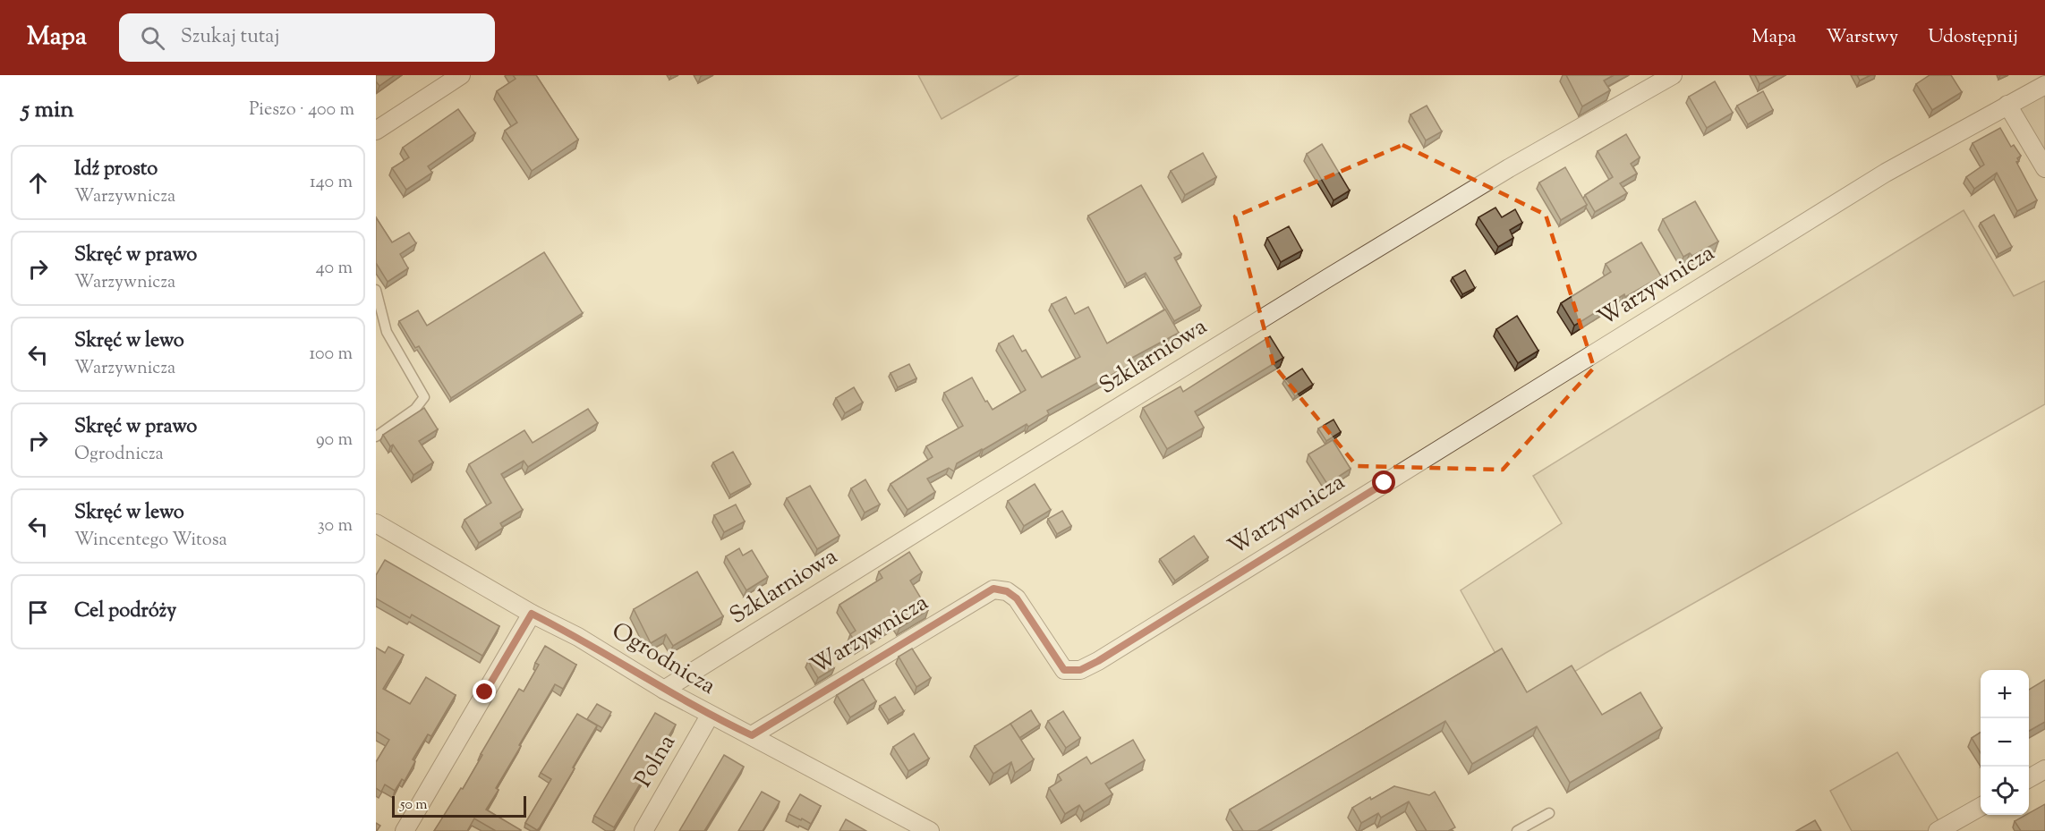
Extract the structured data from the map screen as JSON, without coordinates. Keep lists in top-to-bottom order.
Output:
{
  "streets": {
    "street": [
      "Warzywnicza",
      "Szklarniowa",
      "Ogrodnicza",
      "Polna"
    ]
  },
  "crossings": [
    ["Warzywnicza", "Ogrodnicza"],
    ["Szklarniowa", "Ogrodnicza"],
    ["Ogrodnicza", "Polna"]
  ],
  "scale_bar": "50 m",
  "page": {
    "header": "Mapa",
    "search": "Szukaj tutaj",
    "nav": ["Mapa", "Warstwy", "Udostępnij"],
    "heading": ["5 min", "Pieszo · 400 m"],
    "list": [
      ["Idź prosto", "Warzywnicza", "140 m"],
      ["Skręć w prawo", "Warzywnicza", "40 m"],
      ["Skręć w lewo", "Warzywnicza", "100 m"],
      ["Skręć w prawo", "Ogrodnicza", "90 m"],
      ["Skręć w lewo", "Wincentego Witosa", "30 m"],
      "Cel podróży"
    ],
    "map_buttons": ["+", "−"],
    "scale": "50 m"
  }
}
